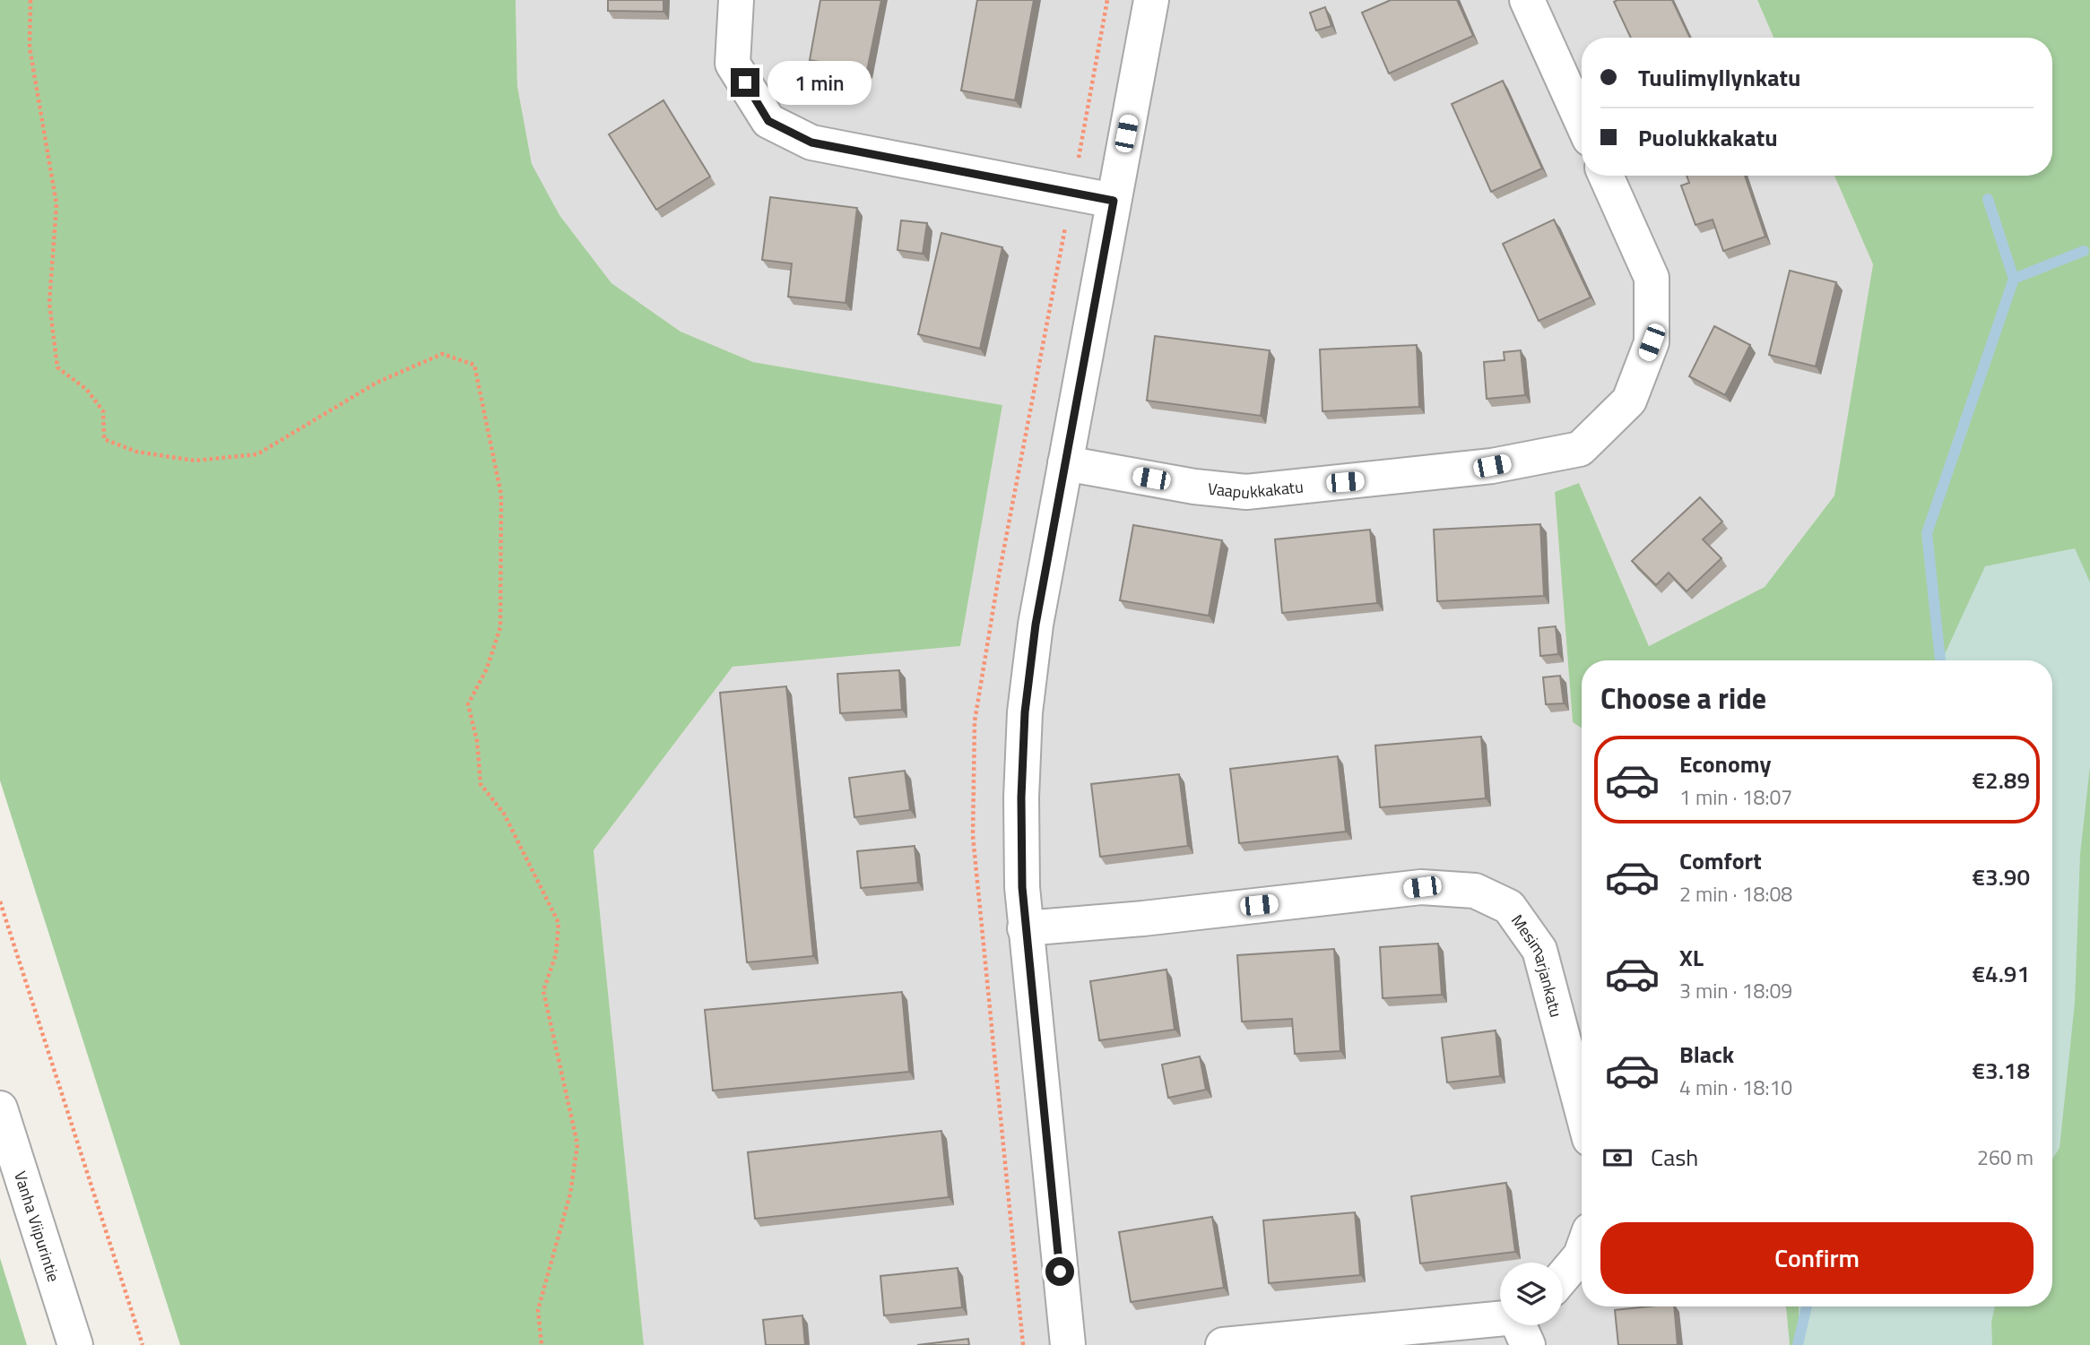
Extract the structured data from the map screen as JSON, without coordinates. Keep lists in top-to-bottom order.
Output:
{
  "streets": {
    "street": ["Vaapukkakatu", "Mesimarjankatu", "Vanha Viipurintie"]
  },
  "page": {
    "banner": ["Tuulimyllynkatu", "Puolukkakatu"],
    "bubble": "1 min",
    "heading": "Choose a ride",
    "list": [
      {
        "name": "Economy",
        "note": "1 min · 18:07",
        "value": "€2.89"
      },
      {
        "name": "Comfort",
        "note": "2 min · 18:08",
        "value": "€3.90"
      },
      {
        "name": "XL",
        "note": "3 min · 18:09",
        "value": "€4.91"
      },
      {
        "name": "Black",
        "note": "4 min · 18:10",
        "value": "€3.18"
      }
    ],
    "pay": ["Cash", "260 m"],
    "buttons": "Confirm"
  }
}
